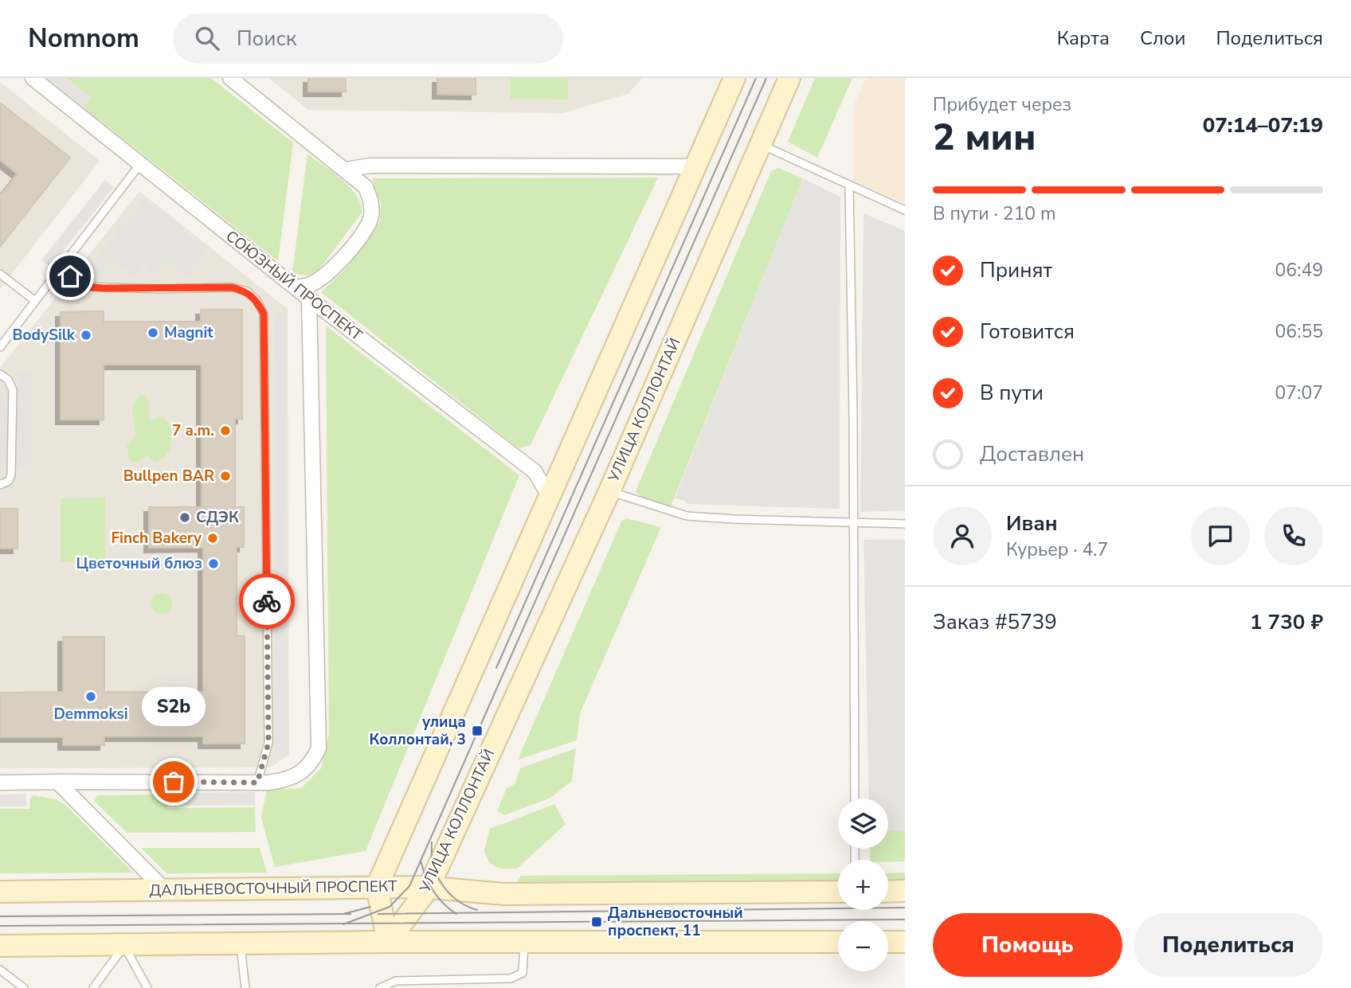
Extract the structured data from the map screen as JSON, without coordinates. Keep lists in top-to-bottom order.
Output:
{
  "streets": {
    "main road": ["УЛИЦА КОЛЛОНТАЙ", "ДАЛЬНЕВОСТОЧНЫЙ ПРОСПЕКТ"],
    "street": ["СОЮЗНЫЙ ПРОСПЕКТ"]
  },
  "crossings": [
    ["УЛИЦА КОЛЛОНТАЙ", "ДАЛЬНЕВОСТОЧНЫЙ ПРОСПЕКТ"]
  ],
  "places": {
    "other": [
      "Magnit",
      "BodySilk",
      "7 a.m.",
      "Bullpen BAR",
      "СДЭК",
      "Finch Bakery",
      "Цветочный блюз",
      "Demmoksi",
      "S2b"
    ],
    "transit": ["улица Коллонтай, 3", "Дальневосточный проспект, 11"]
  },
  "page": {
    "header": "Nomnom",
    "search": "Поиск",
    "nav": ["Карта", "Слои", "Поделиться"],
    "heading": ["2 мин", "Прибудет через", "07:14–07:19"],
    "panel": [
      "Иван",
      "Курьер · 4.7",
      "Заказ #5739",
      "1 730 ₽"
    ],
    "bar": "В пути · 210 m",
    "list": [
      ["Принят", "06:49"],
      ["Готовится", "06:55"],
      ["В пути", "07:07"],
      "Доставлен"
    ],
    "bubble": "S2b",
    "map_buttons": ["+", "−"],
    "buttons": ["Помощь", "Поделиться"]
  }
}
